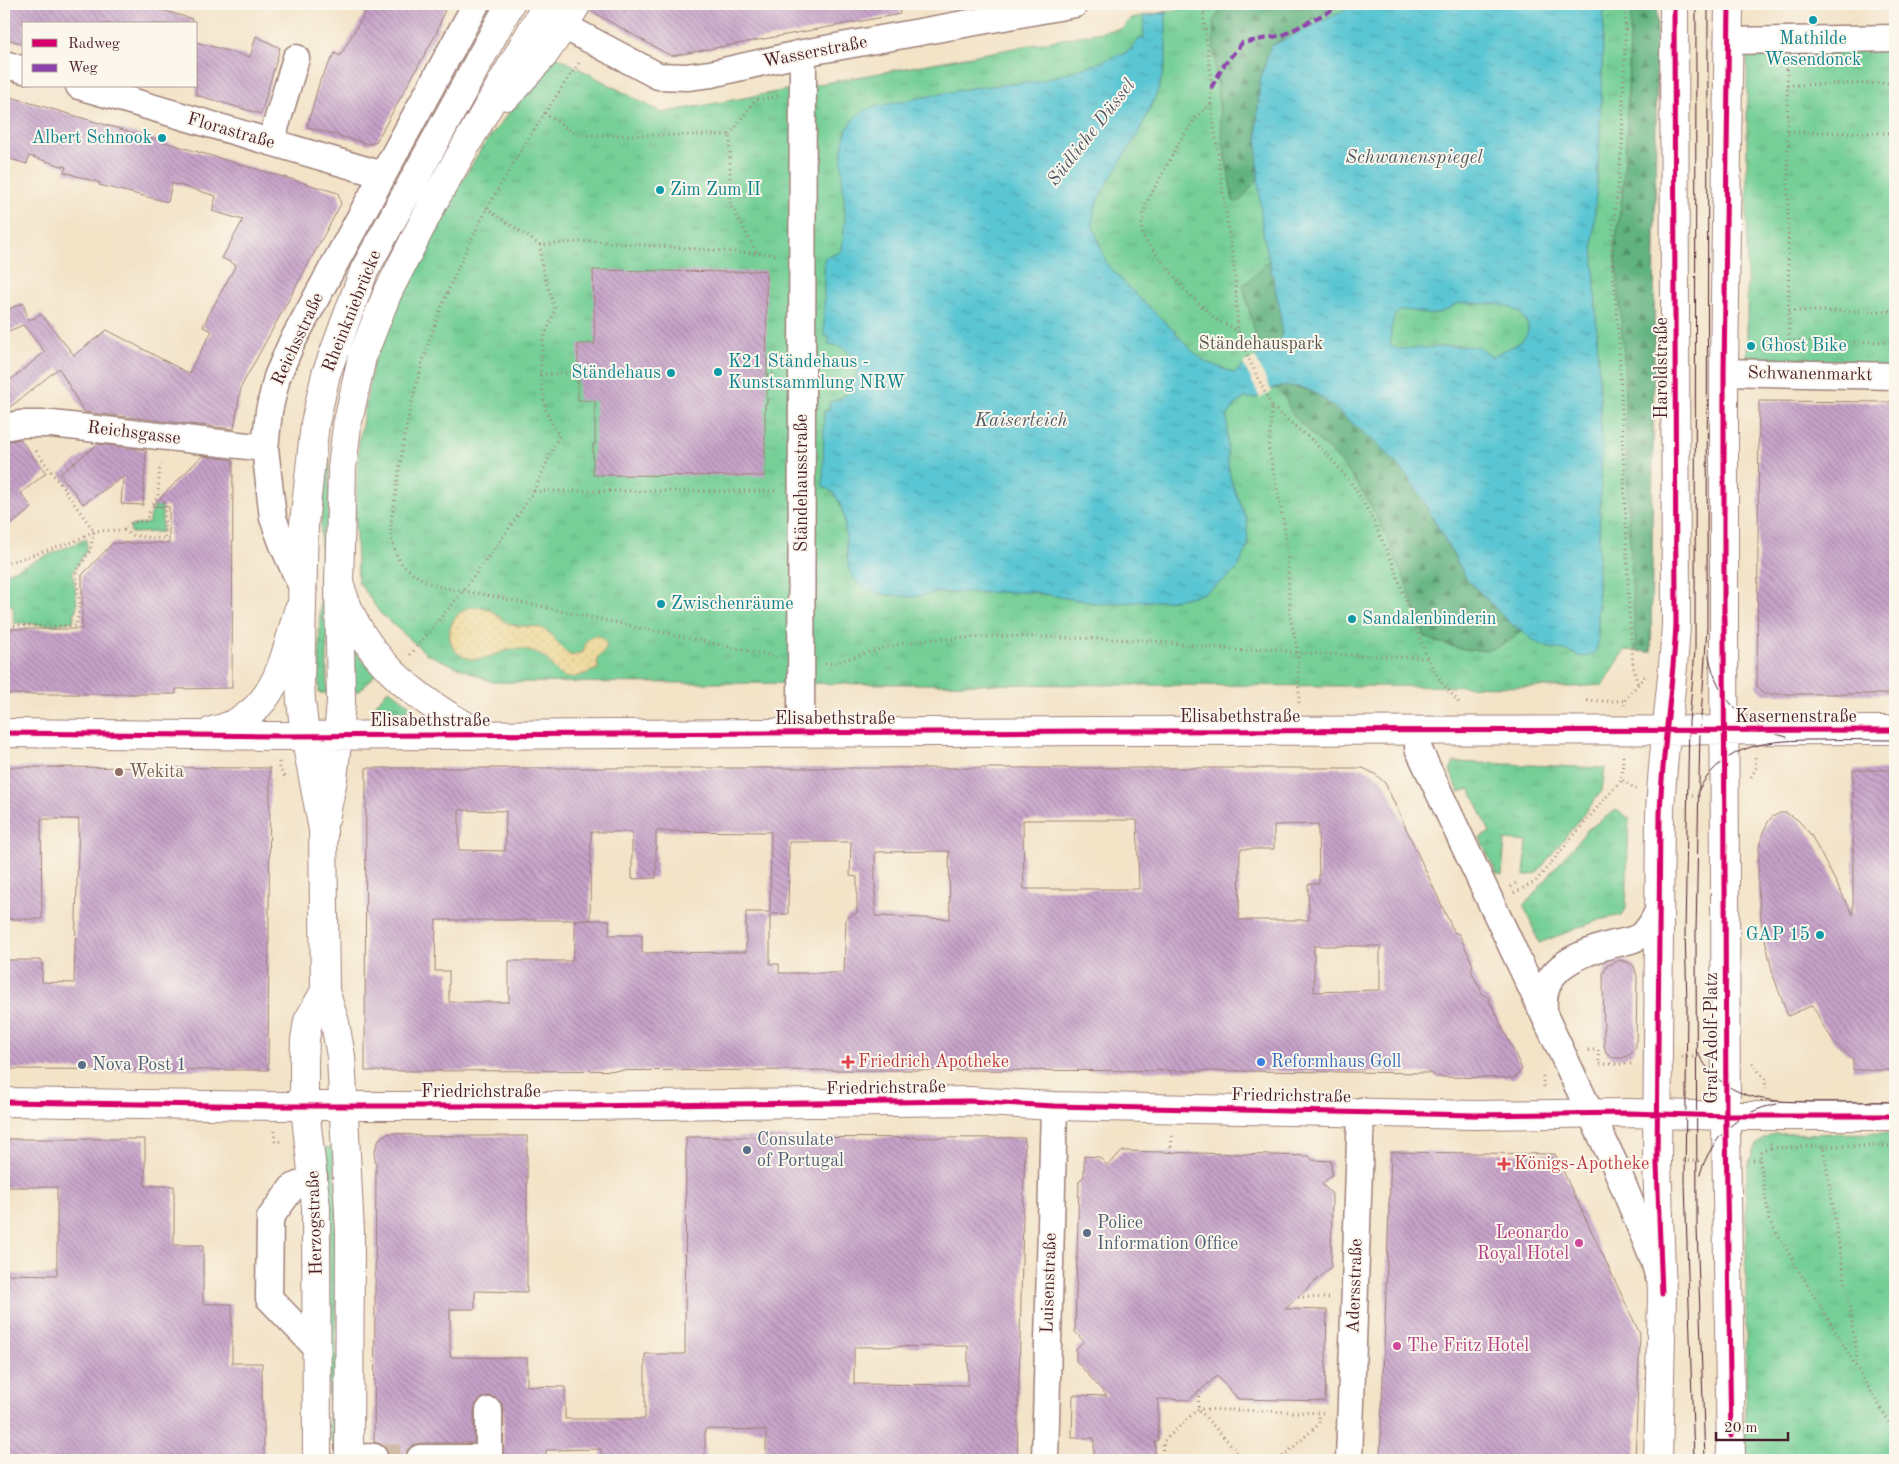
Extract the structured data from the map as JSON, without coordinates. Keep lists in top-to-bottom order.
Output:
{
  "streets": {
    "main road": [
      "Rheinkniebrücke",
      "Reichsstraße",
      "Haroldstraße",
      "Elisabethstraße",
      "Kasernenstraße",
      "Graf-Adolf-Platz",
      "Friedrichstraße",
      "Herzogstraße"
    ],
    "street": [
      "Wasserstraße",
      "Florastraße",
      "Schwanenmarkt",
      "Reichsgasse",
      "Ständehausstraße",
      "Luisenstraße",
      "Adersstraße"
    ]
  },
  "crossings": [
    ["Wasserstraße", "Ständehausstraße"],
    ["Florastraße", "Reichsstraße"],
    ["Rheinkniebrücke", "Reichsstraße"],
    ["Reichsstraße", "Reichsgasse"],
    ["Reichsstraße", "Elisabethstraße"],
    ["Reichsstraße", "Herzogstraße"],
    ["Haroldstraße", "Elisabethstraße"],
    ["Haroldstraße", "Kasernenstraße"],
    ["Ständehausstraße", "Elisabethstraße"],
    ["Elisabethstraße", "Kasernenstraße"],
    ["Elisabethstraße", "Herzogstraße"],
    ["Kasernenstraße", "Graf-Adolf-Platz"],
    ["Graf-Adolf-Platz", "Friedrichstraße"],
    ["Friedrichstraße", "Herzogstraße"],
    ["Friedrichstraße", "Luisenstraße"],
    ["Friedrichstraße", "Adersstraße"]
  ],
  "water": ["Südliche Düssel", "Schwanenspiegel", "Kaiserteich"],
  "parks": ["Ständehauspark"],
  "places": {
    "other": [
      "Mathilde Wesendonck",
      "Albert Schnook",
      "Zim Zum II",
      "Ghost Bike",
      "K21 Ständehaus - Kunstsammlung NRW",
      "Ständehaus",
      "Zwischenräume",
      "Sandalenbinderin",
      "Wekita",
      "GAP 15",
      "Reformhaus Goll",
      "Nova Post 1",
      "Consulate of Portugal",
      "Police Information Office",
      "Leonardo Royal Hotel",
      "The Fritz Hotel"
    ],
    "health": ["Friedrich Apotheke", "Königs-Apotheke"]
  },
  "legend": ["Radweg", "Weg"],
  "scale_bar": "20 m"
}
